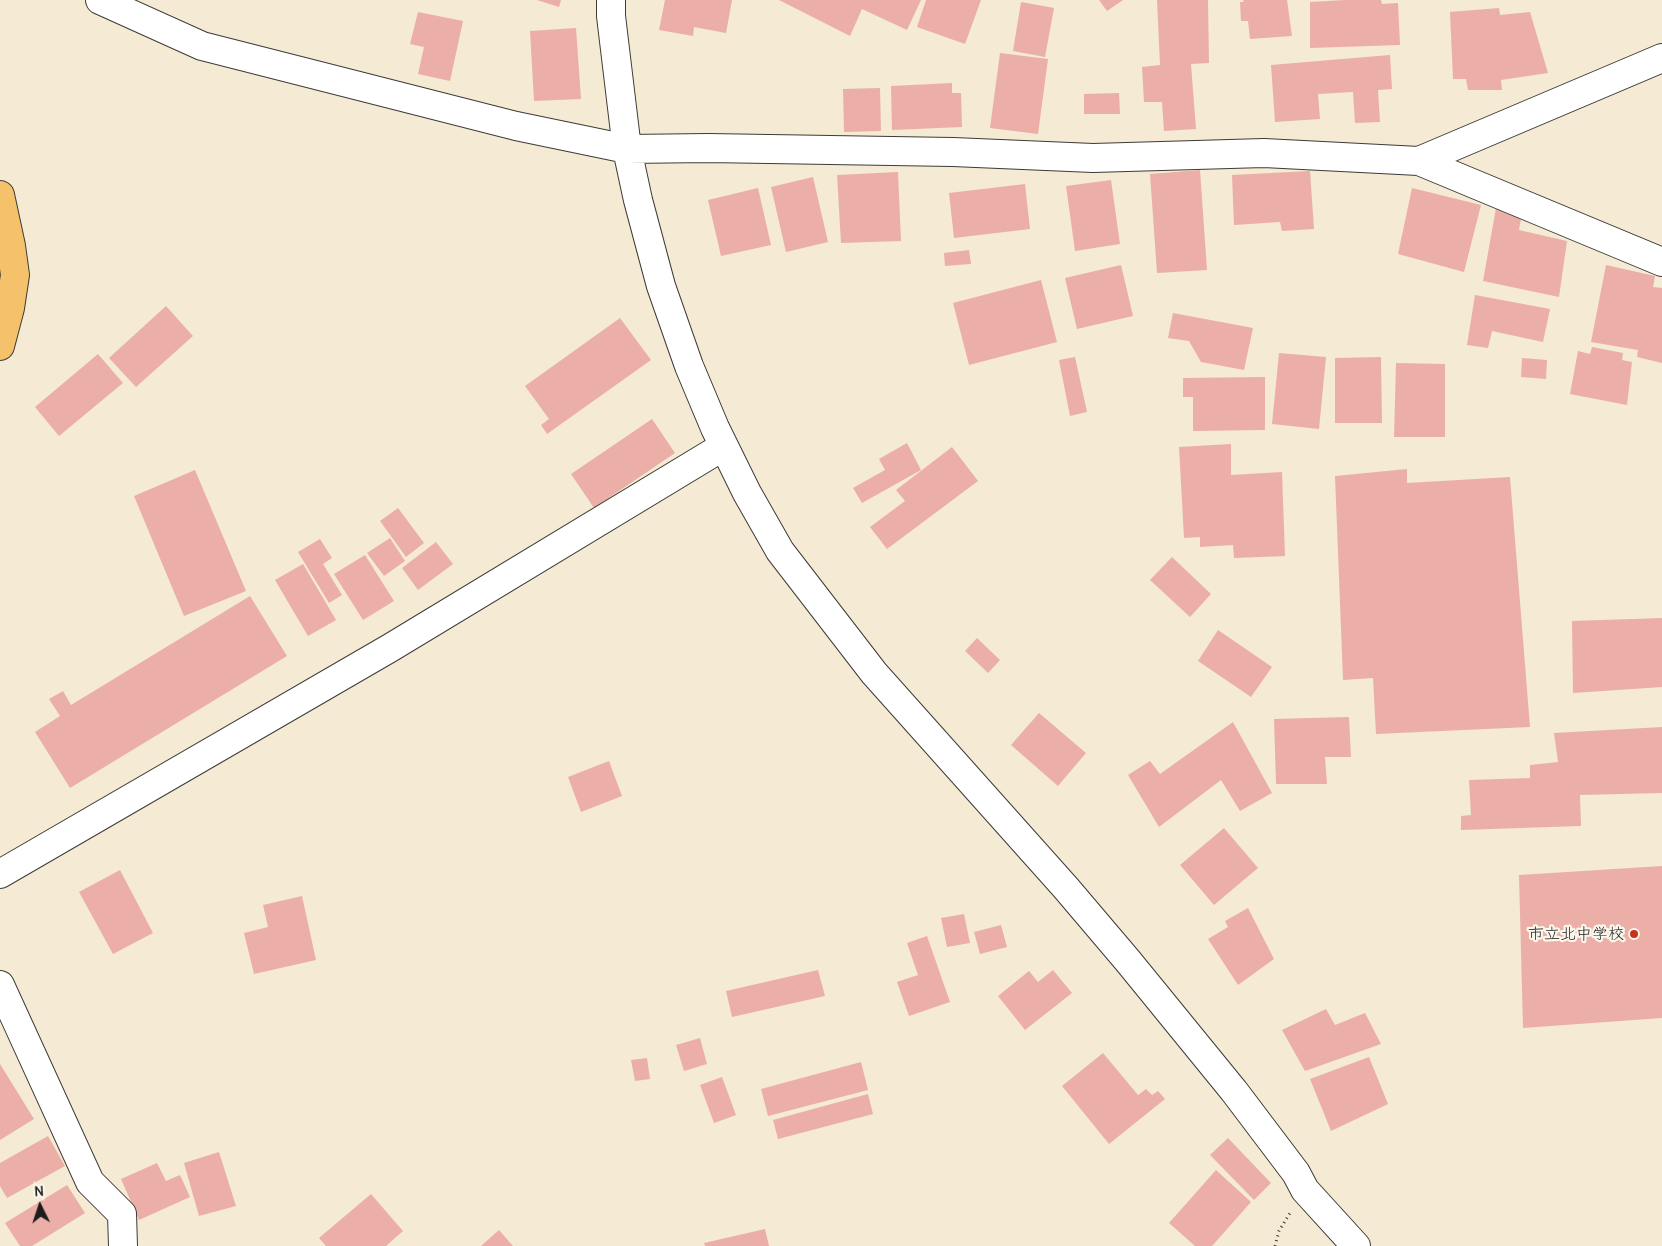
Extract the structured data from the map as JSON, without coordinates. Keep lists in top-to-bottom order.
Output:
{
  "places": ["市立北中学校"],
  "north": "top"
}
